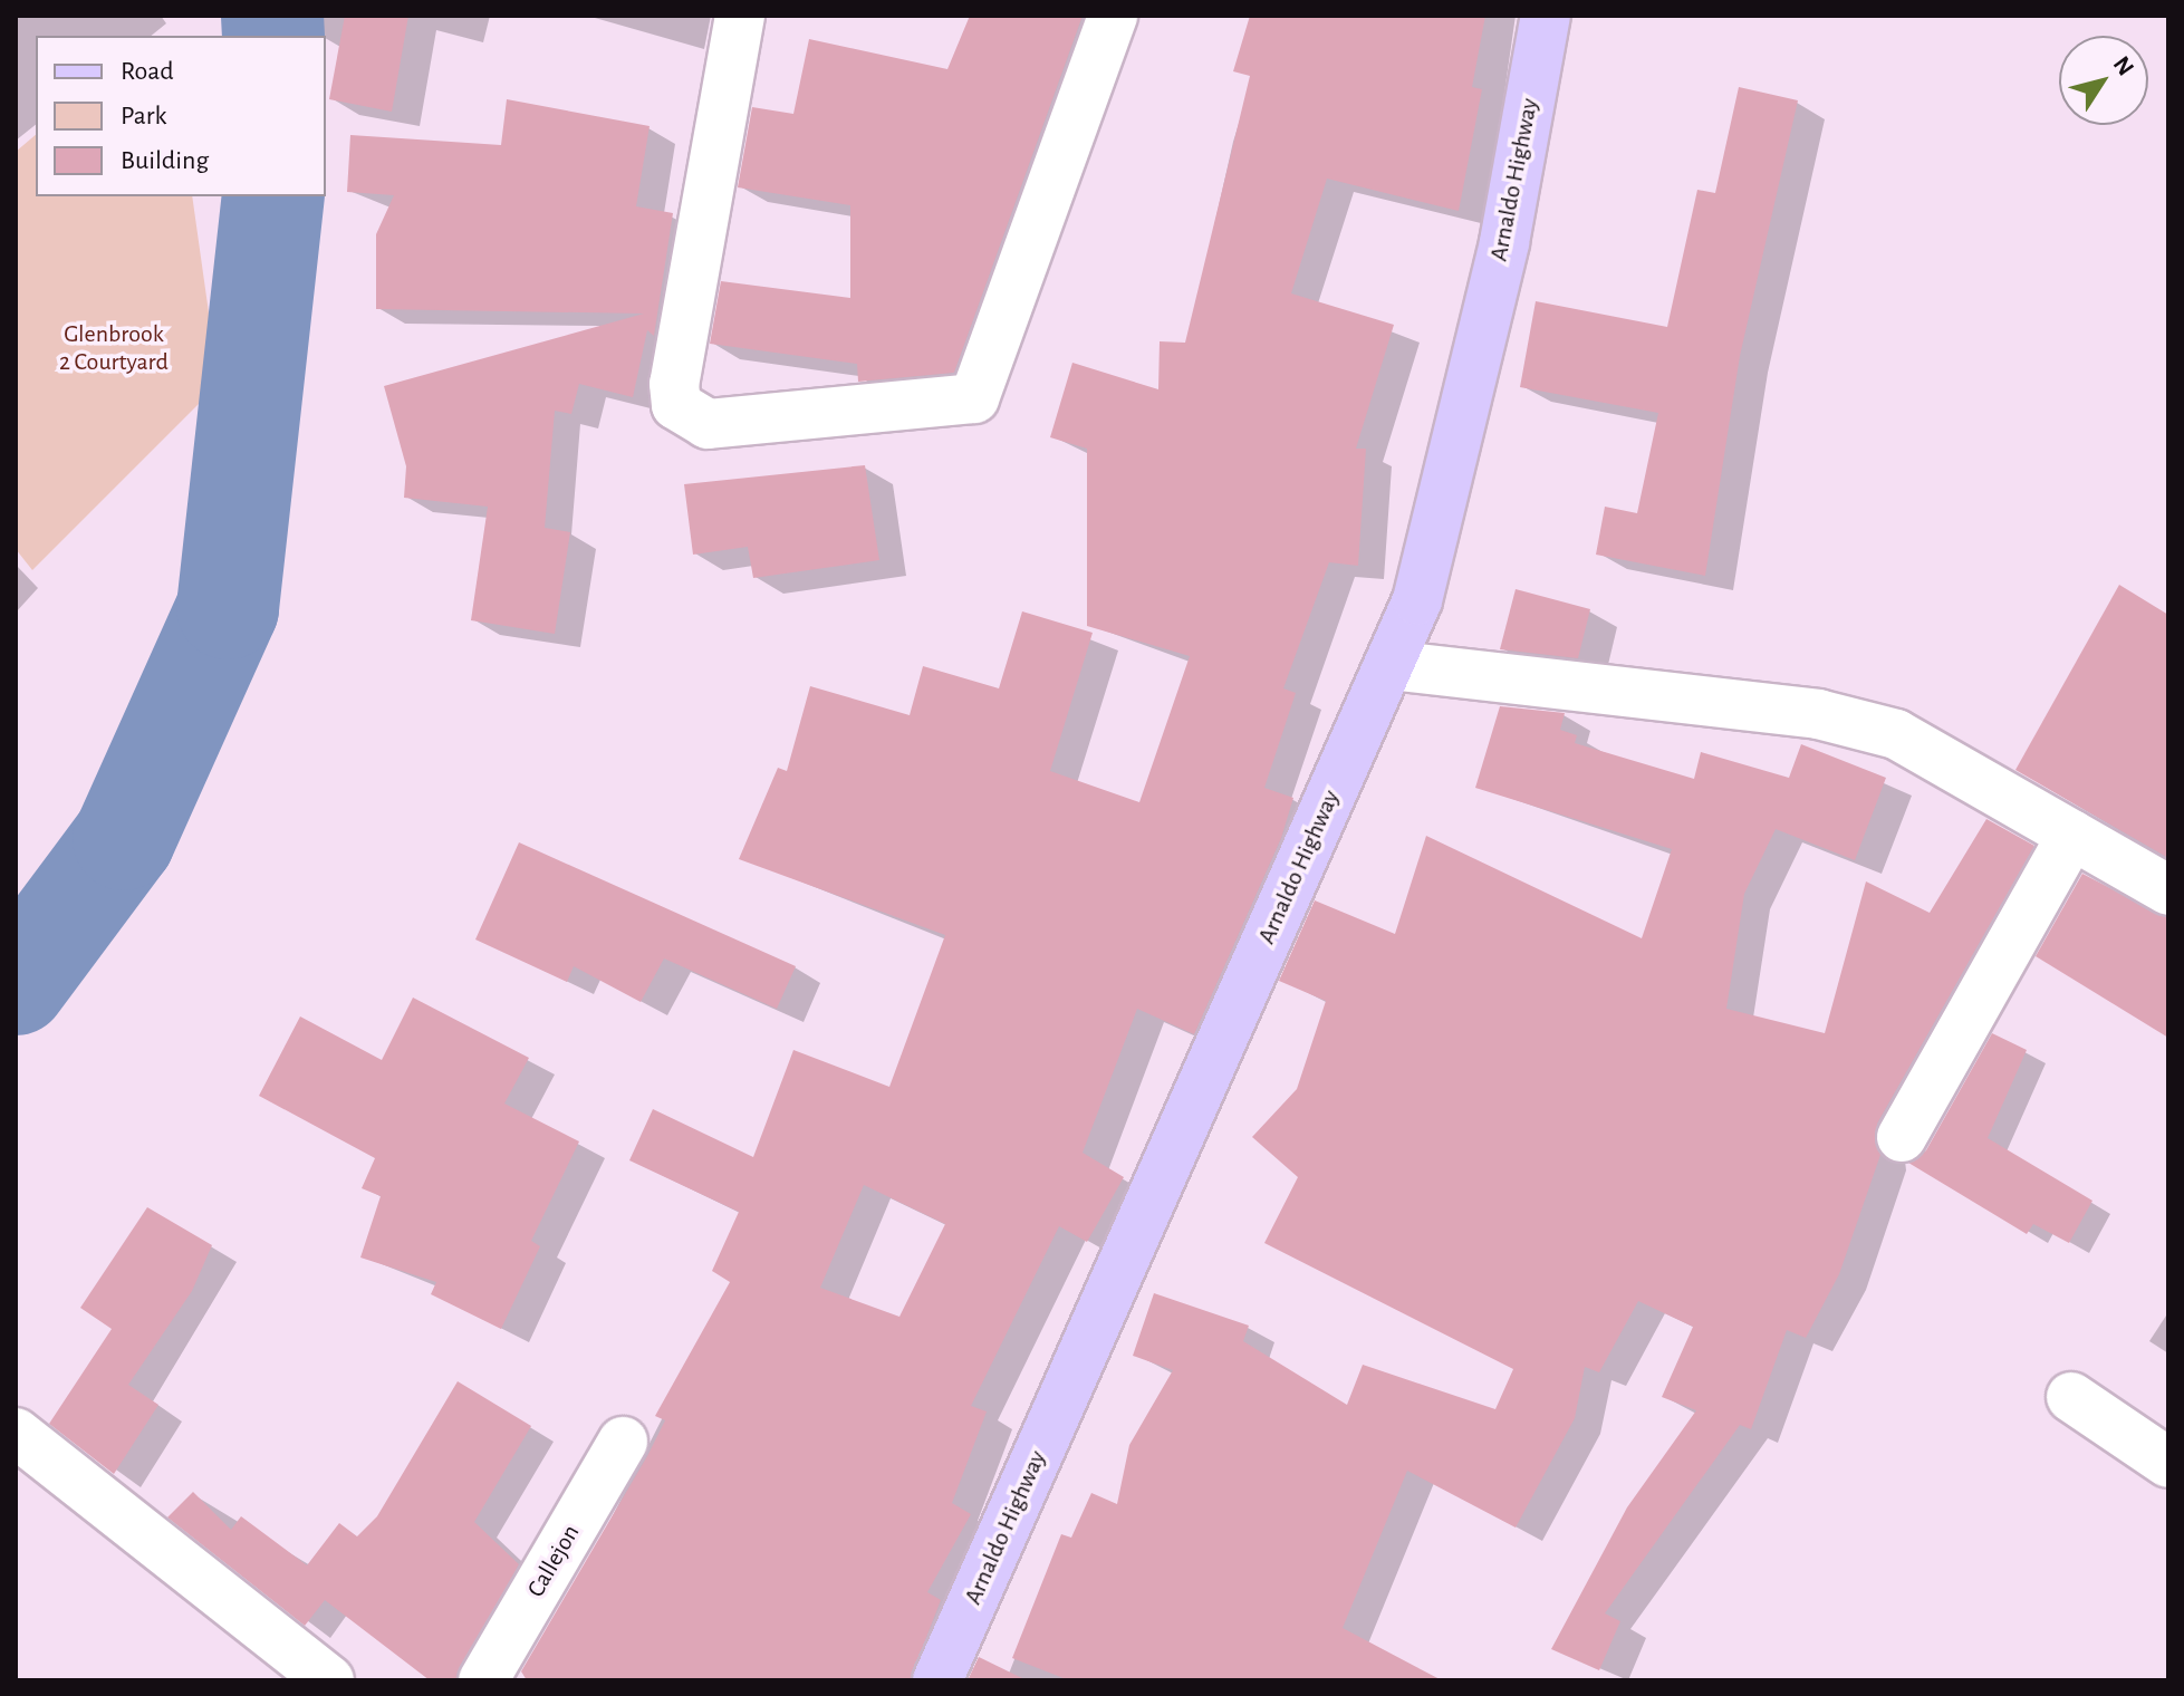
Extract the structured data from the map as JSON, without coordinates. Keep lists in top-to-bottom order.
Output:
{
  "streets": {
    "main road": ["Arnaldo Highway"],
    "street": ["Callejon"]
  },
  "parks": ["Glenbrook 2 Courtyard"],
  "legend": ["Road", "Park", "Building"],
  "north": "top right"
}
